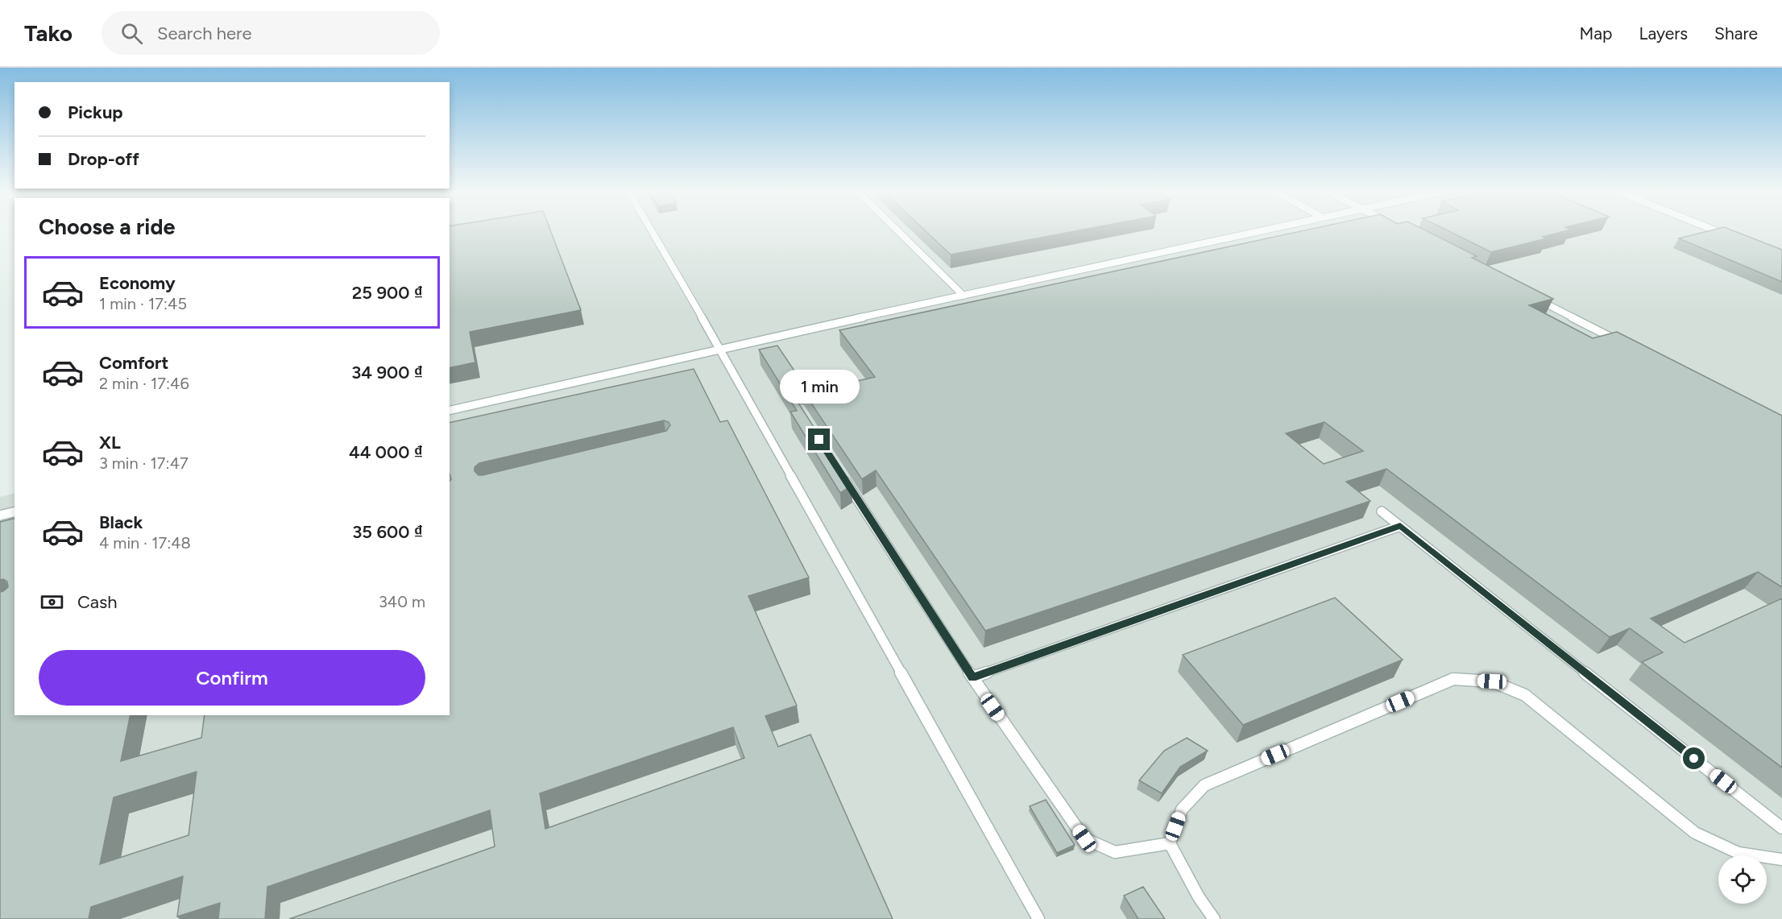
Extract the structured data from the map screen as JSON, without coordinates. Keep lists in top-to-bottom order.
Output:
{
  "page": {
    "header": "Tako",
    "search": "Search here",
    "nav": ["Map", "Layers", "Share"],
    "banner": ["Pickup", "Drop-off"],
    "heading": "Choose a ride",
    "list": [
      {
        "name": "Economy",
        "note": "1 min · 17:45",
        "value": "25 900 ₫"
      },
      {
        "name": "Comfort",
        "note": "2 min · 17:46",
        "value": "34 900 ₫"
      },
      {
        "name": "XL",
        "note": "3 min · 17:47",
        "value": "44 000 ₫"
      },
      {
        "name": "Black",
        "note": "4 min · 17:48",
        "value": "35 600 ₫"
      }
    ],
    "bubble": "1 min",
    "pay": ["Cash", "340 m"],
    "buttons": "Confirm"
  }
}
